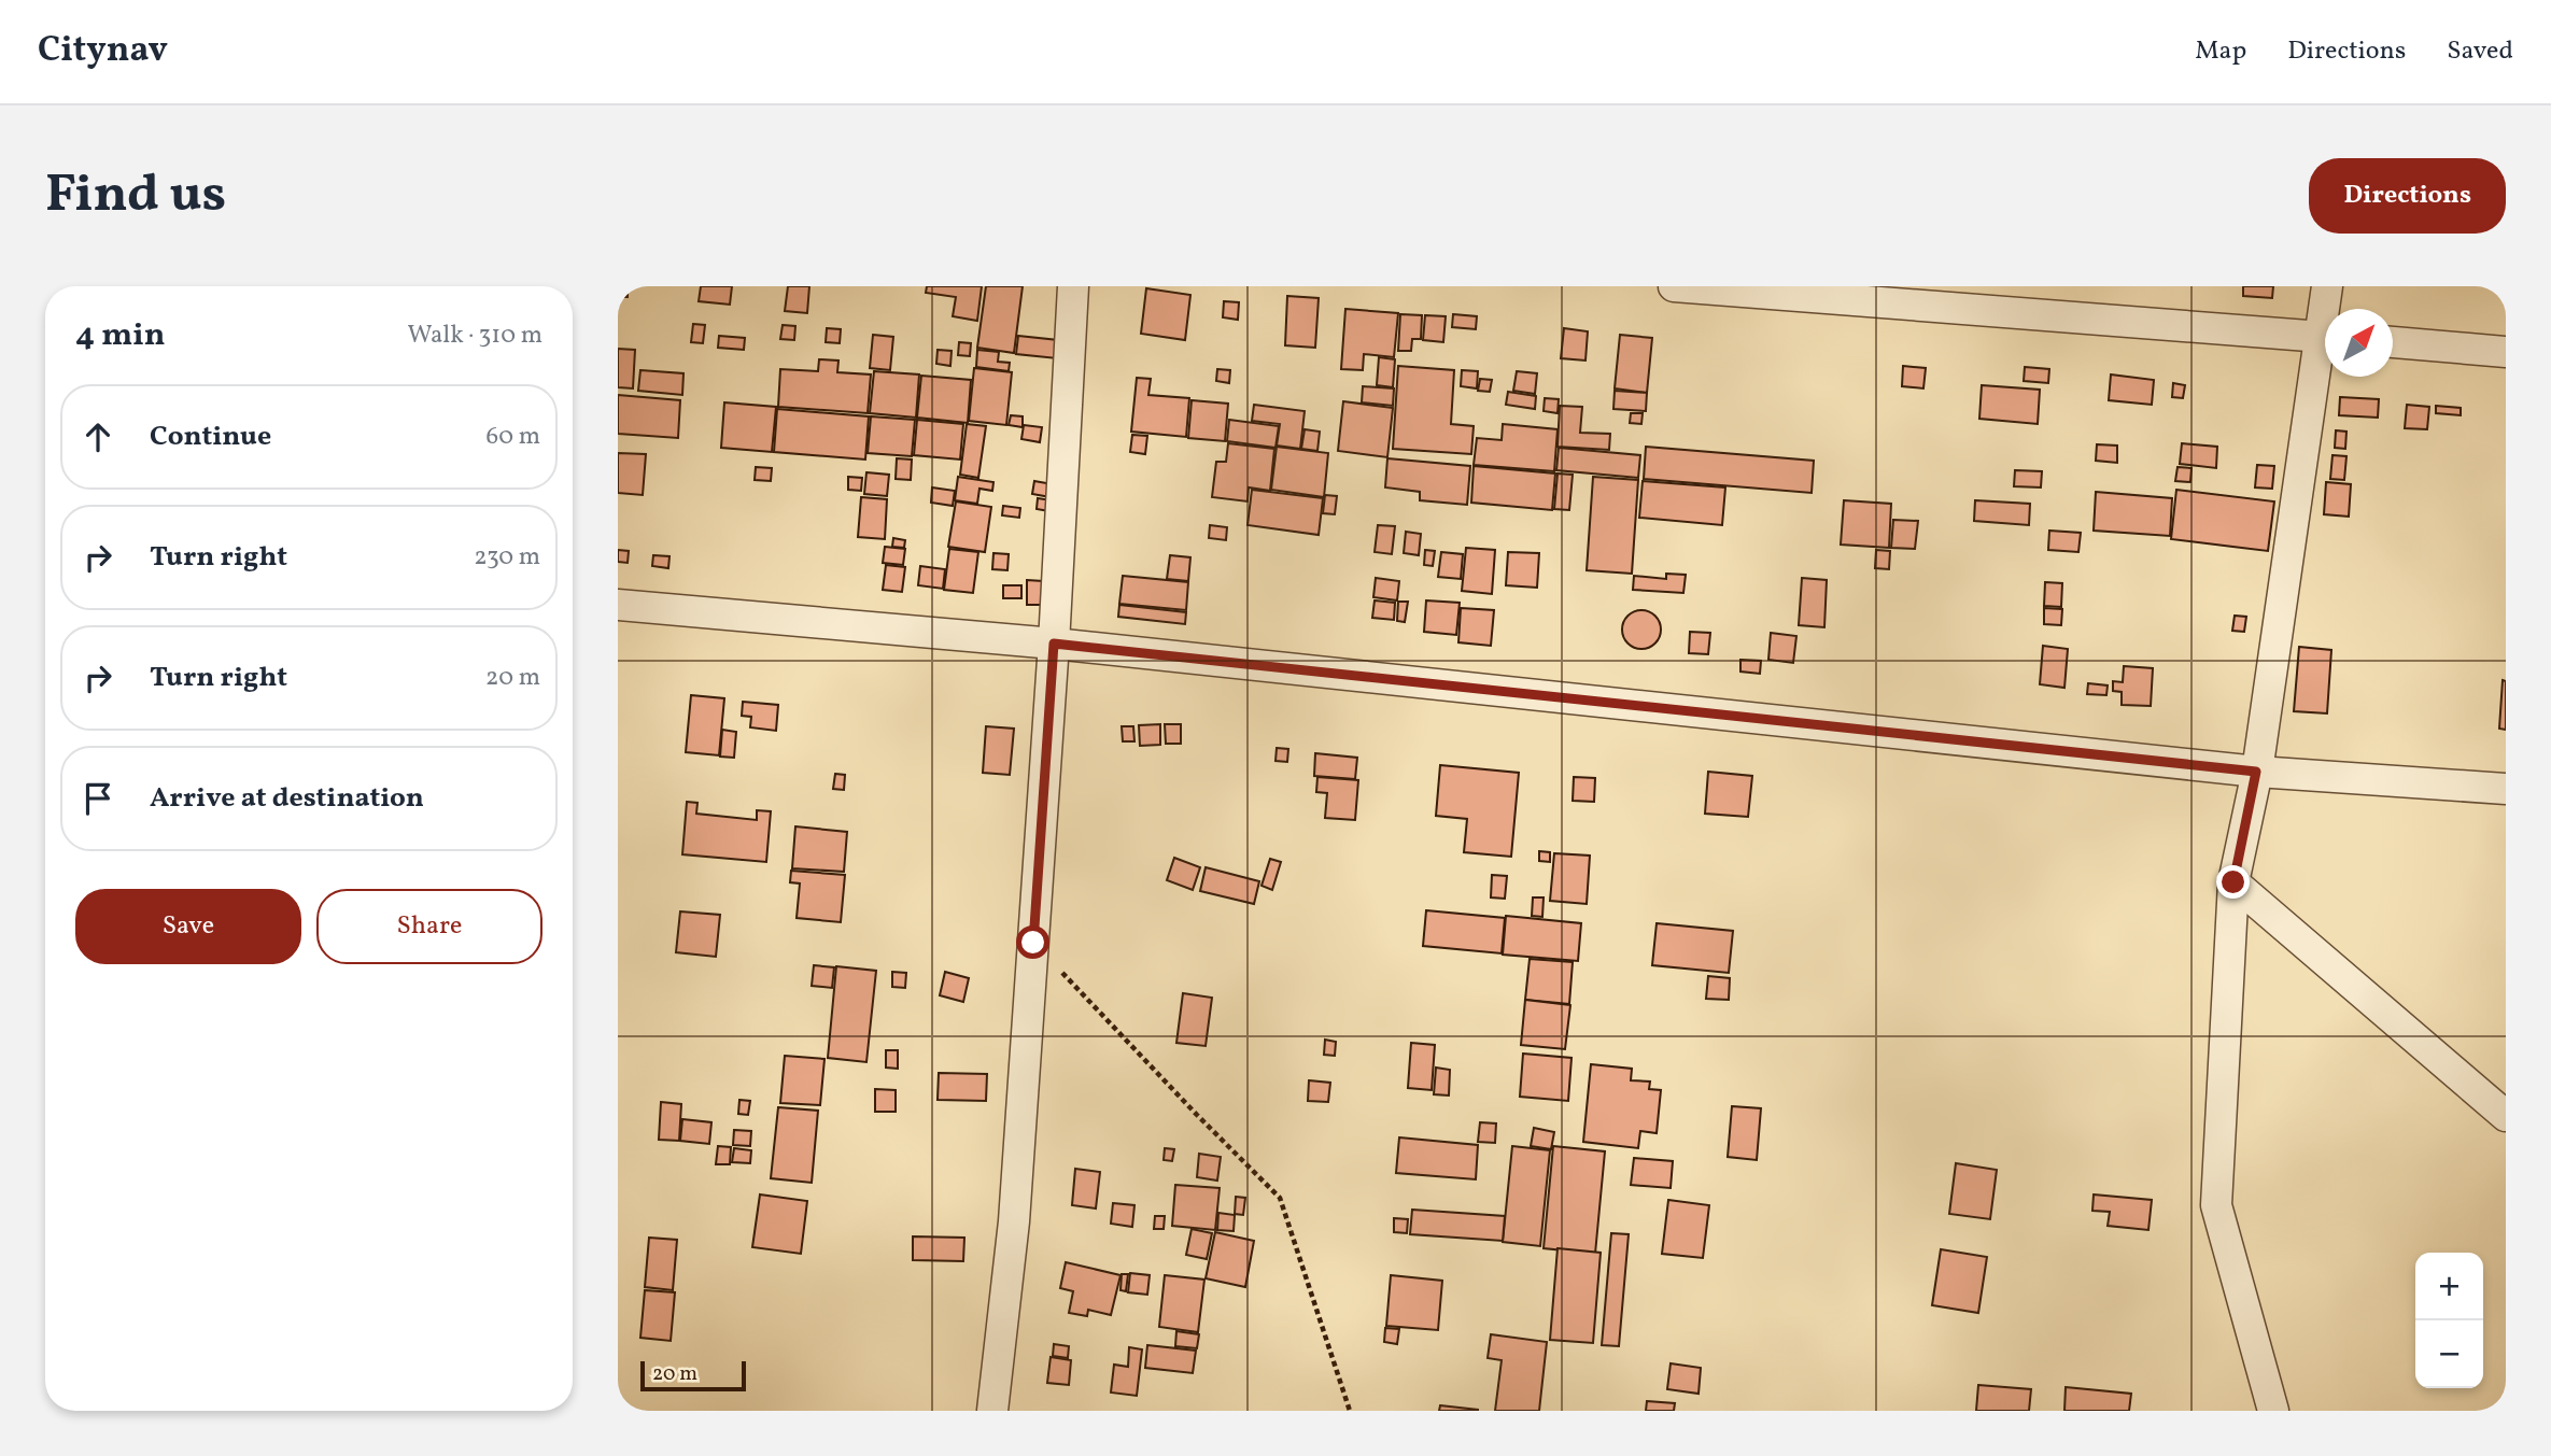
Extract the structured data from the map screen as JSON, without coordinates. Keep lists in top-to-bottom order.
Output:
{
  "scale_bar": "20 m",
  "north": "top right",
  "page": {
    "header": "Citynav",
    "nav": ["Map", "Directions", "Saved"],
    "buttons": [
      "Directions",
      ["Save", "Share"]
    ],
    "title": "Find us",
    "heading": ["4 min", "Walk · 310 m"],
    "list": [
      ["Continue", "60 m"],
      ["Turn right", "230 m"],
      ["Turn right", "20 m"],
      "Arrive at destination"
    ],
    "map_buttons": ["+", "−"],
    "scale": "20 m"
  }
}
